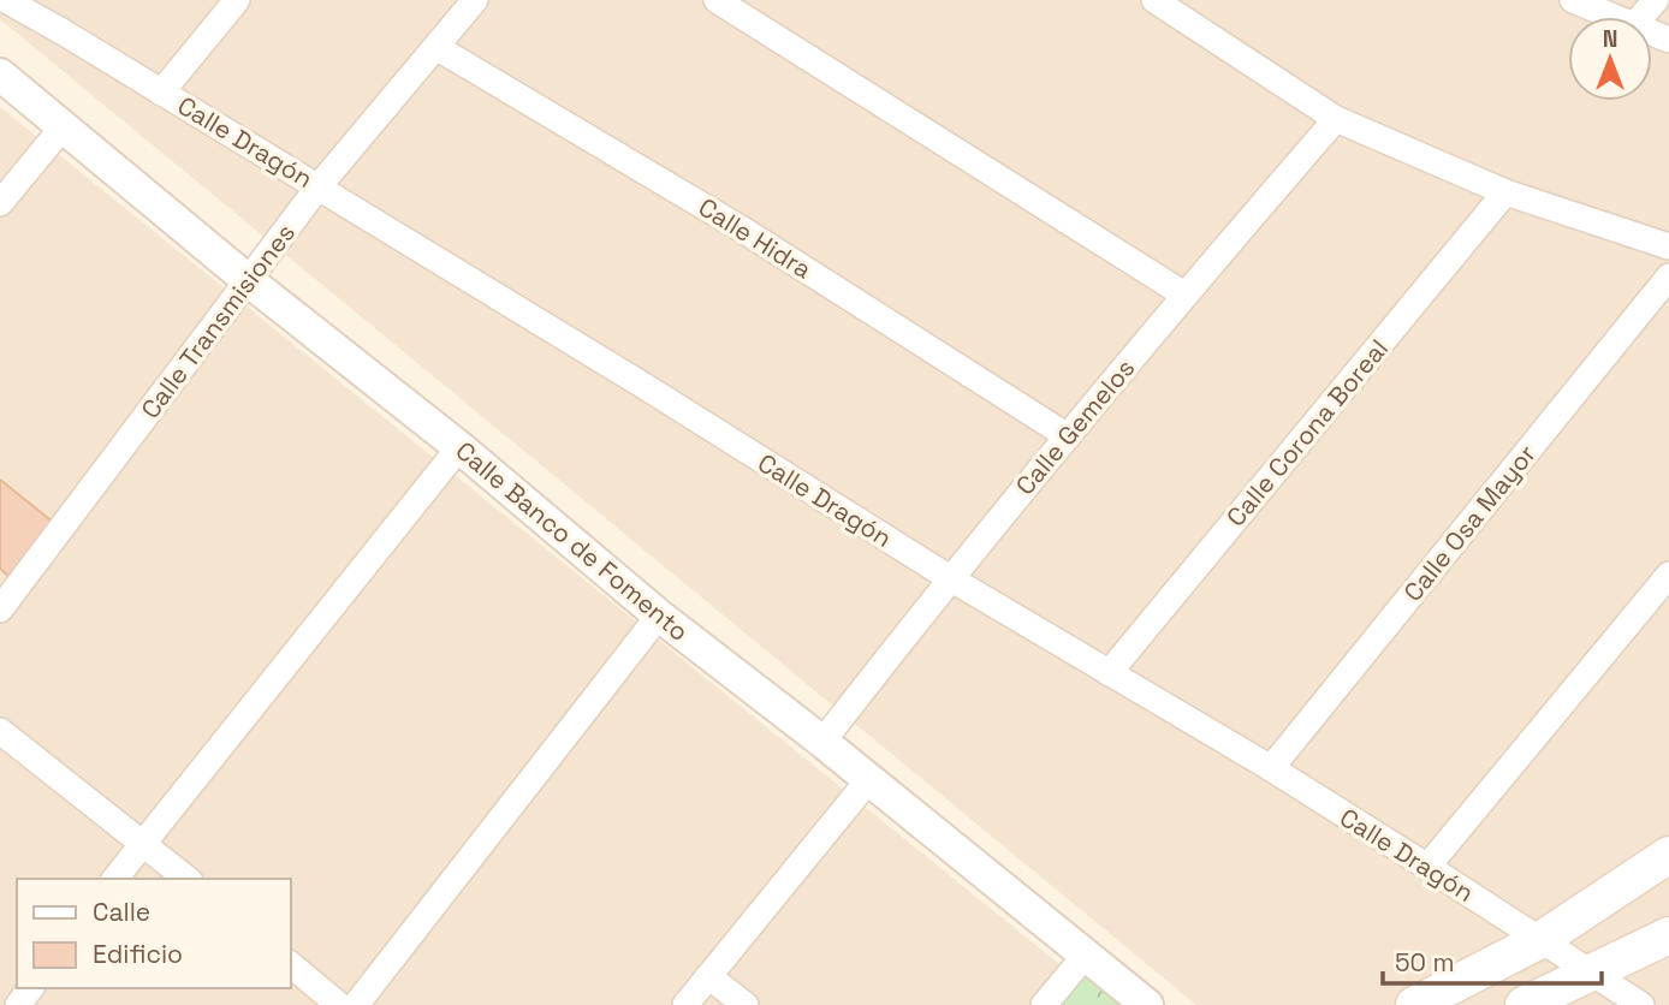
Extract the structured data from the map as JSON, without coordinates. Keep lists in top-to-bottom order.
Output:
{
  "streets": {
    "street": [
      "Calle Dragón",
      "Calle Hidra",
      "Calle Transmisiones",
      "Calle Gemelos",
      "Calle Corona Boreal",
      "Calle Osa Mayor",
      "Calle Banco de Fomento"
    ]
  },
  "crossings": [
    ["Calle Dragón", "Calle Transmisiones"],
    ["Calle Dragón", "Calle Gemelos"],
    ["Calle Dragón", "Calle Corona Boreal"],
    ["Calle Dragón", "Calle Osa Mayor"],
    ["Calle Hidra", "Calle Transmisiones"],
    ["Calle Hidra", "Calle Gemelos"],
    ["Calle Transmisiones", "Calle Banco de Fomento"],
    ["Calle Gemelos", "Calle Banco de Fomento"]
  ],
  "legend": ["Calle", "Edificio"],
  "scale_bar": "50 m",
  "north": "top"
}
